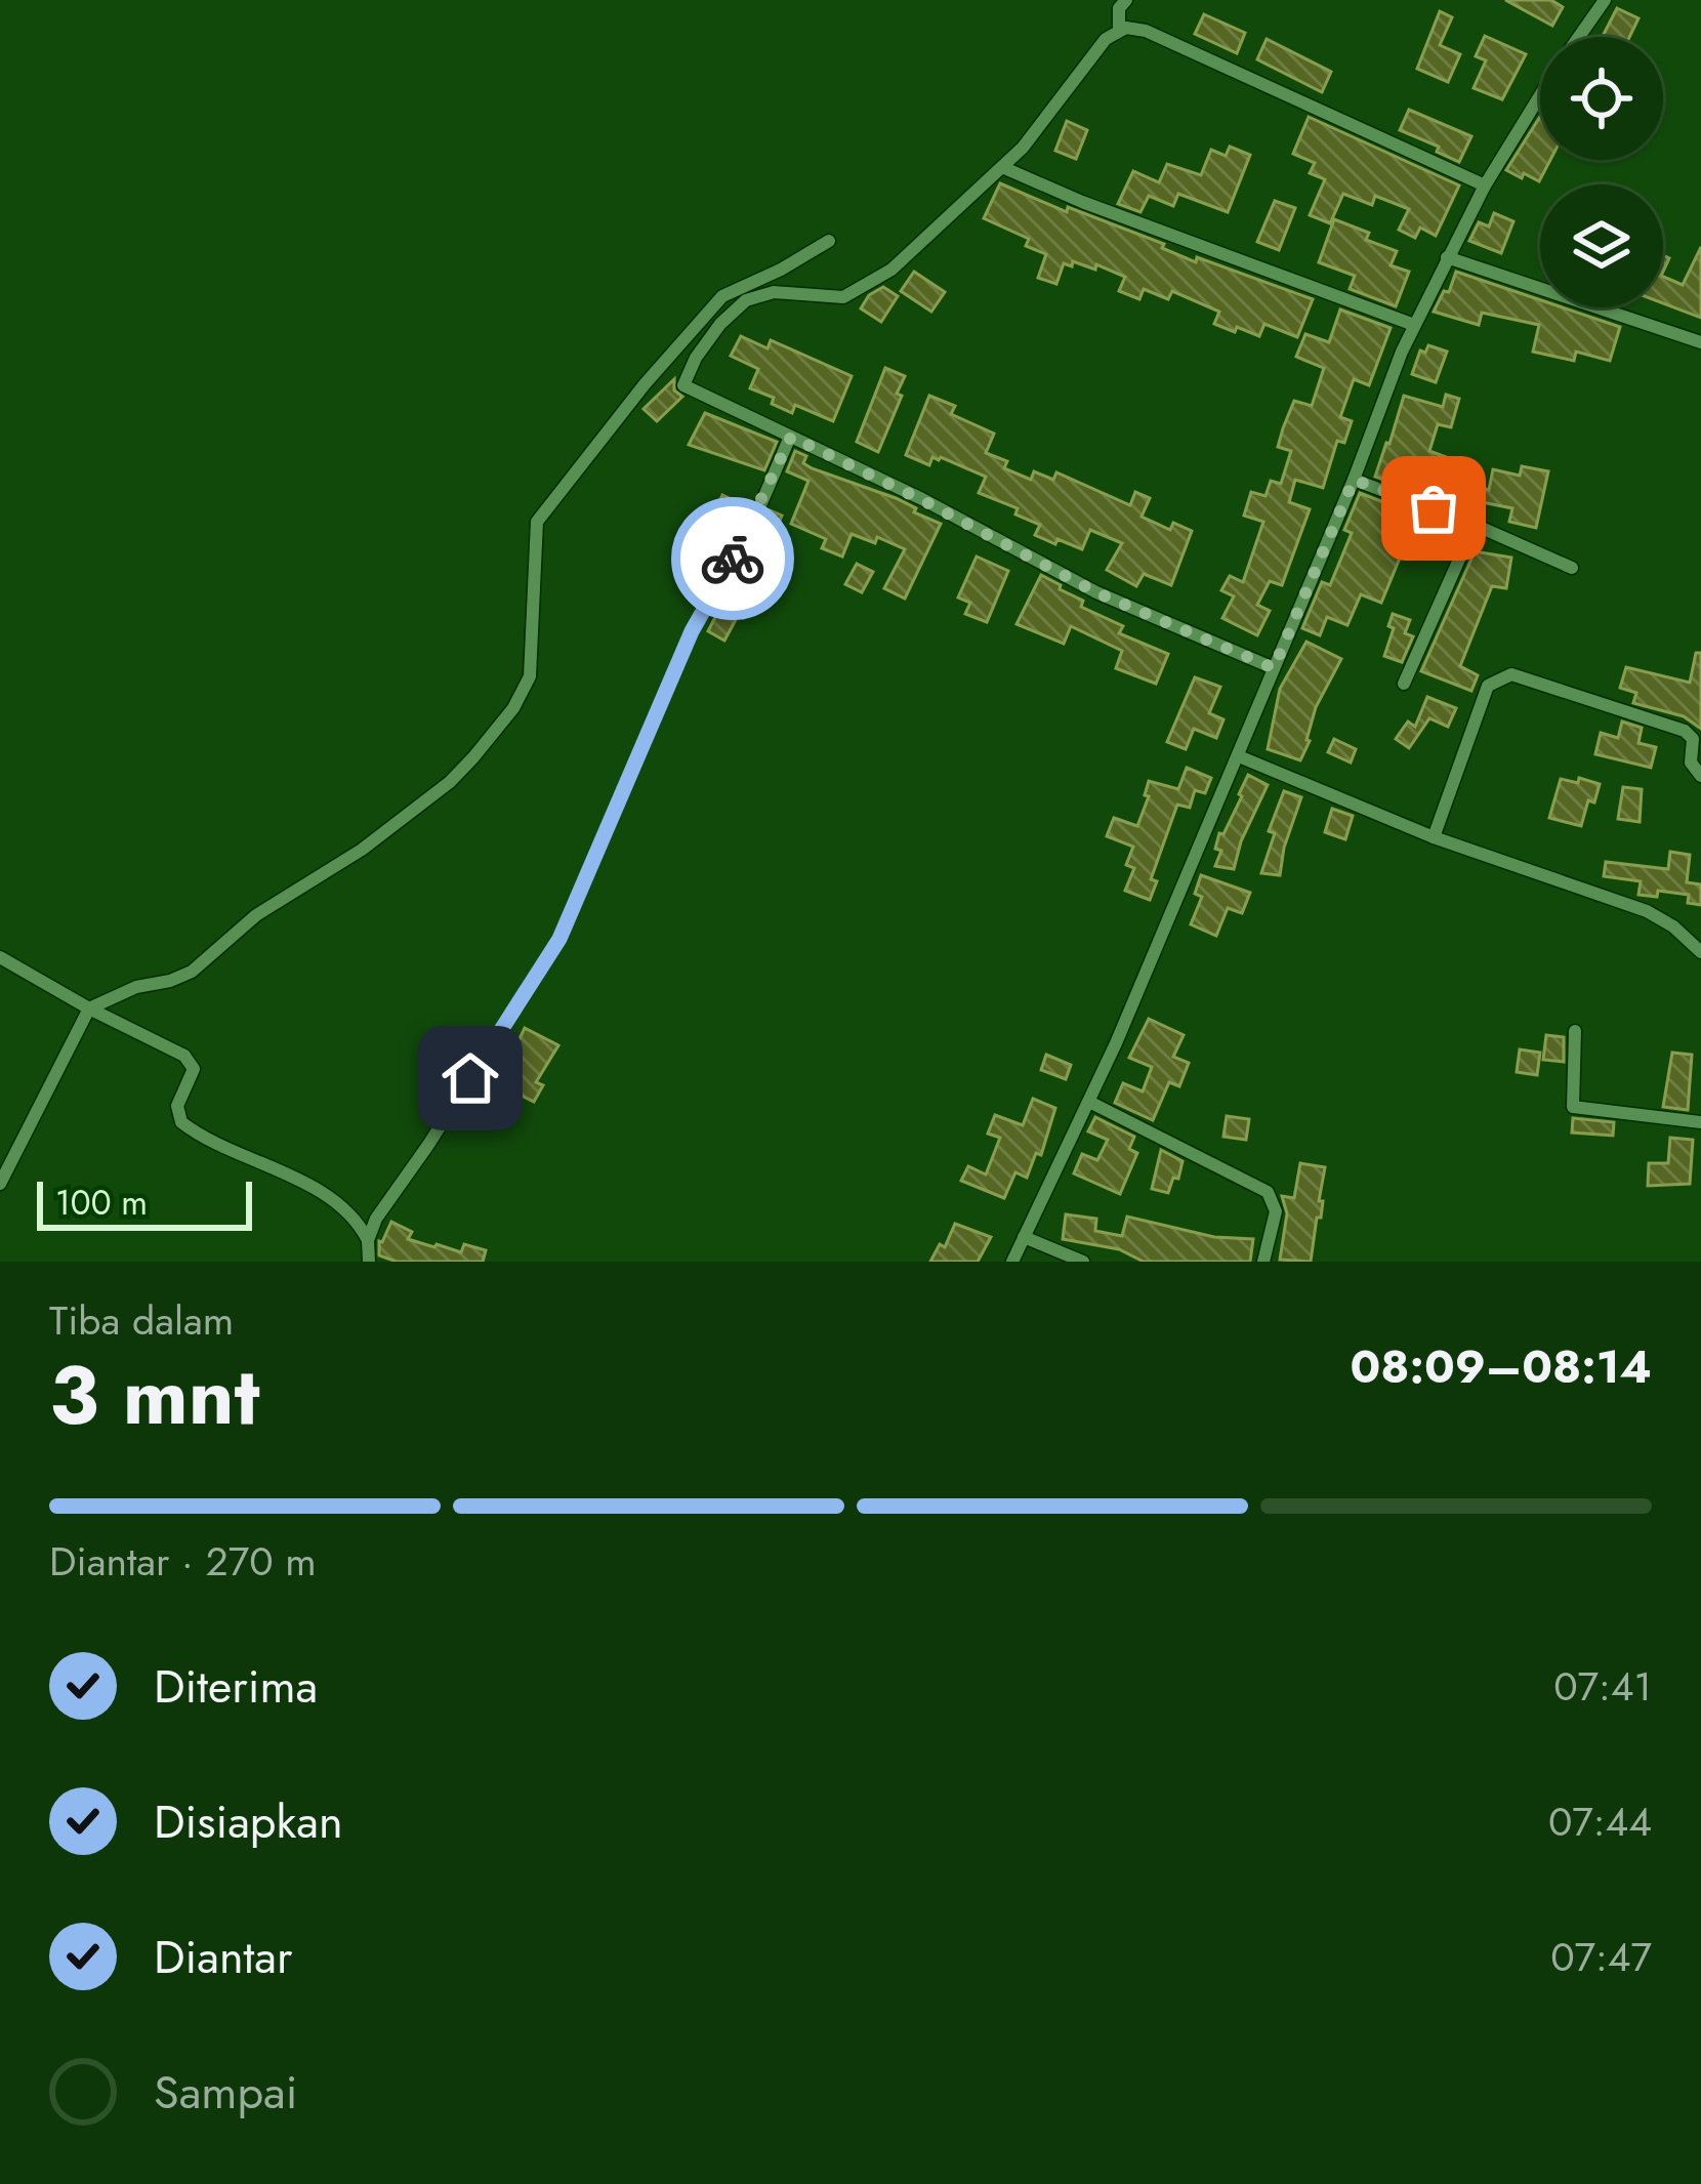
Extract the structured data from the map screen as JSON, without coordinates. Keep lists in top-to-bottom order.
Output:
{
  "scale_bar": "100 m",
  "page": {
    "scale": "100 m",
    "heading": ["3 mnt", "Tiba dalam", "08:09–08:14"],
    "bar": "Diantar · 270 m",
    "list": [
      ["Diterima", "07:41"],
      ["Disiapkan", "07:44"],
      ["Diantar", "07:47"],
      "Sampai"
    ]
  }
}
